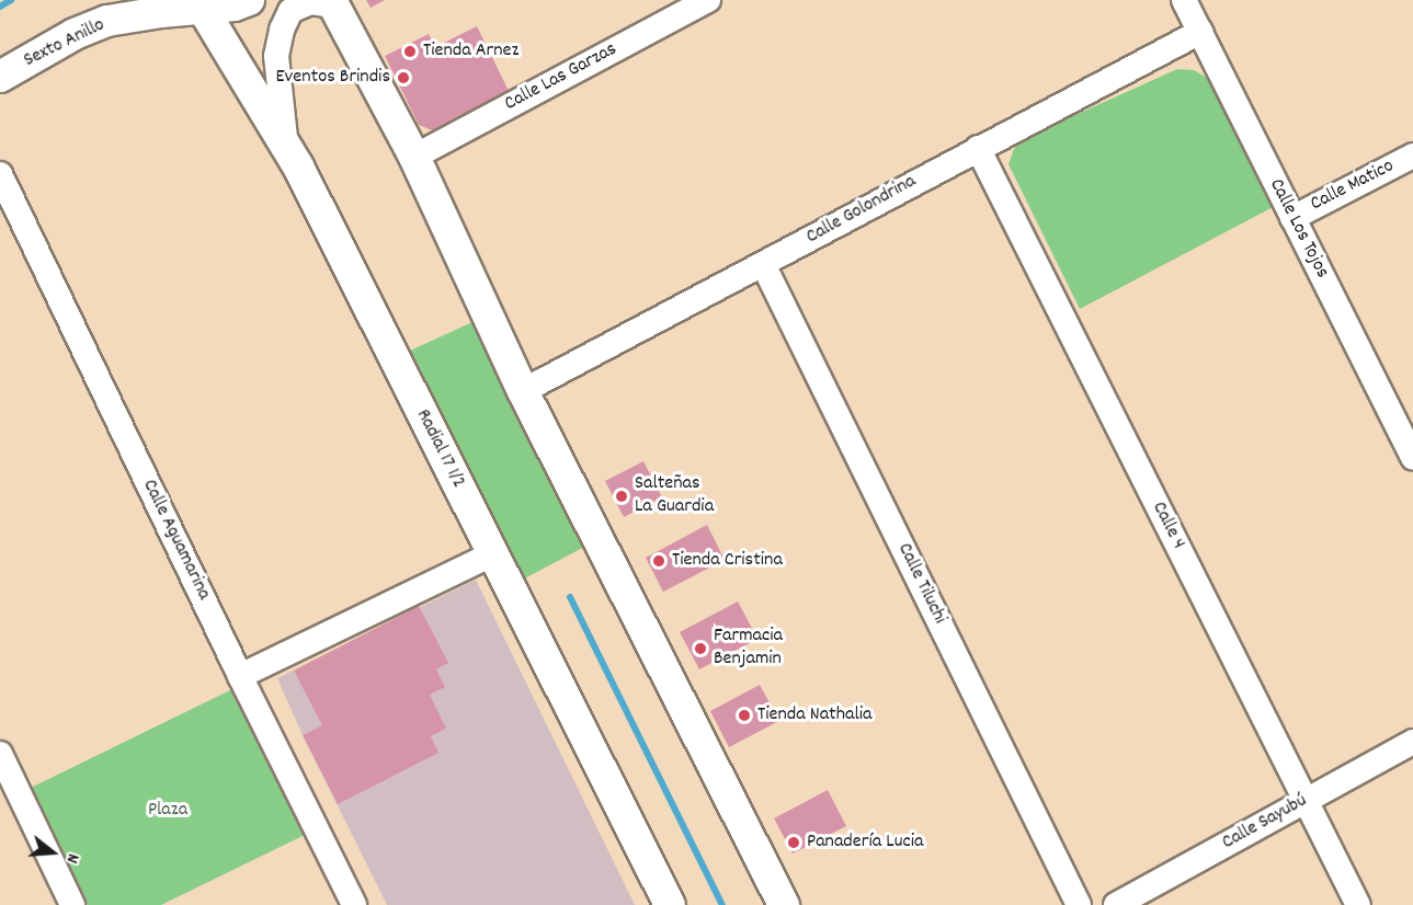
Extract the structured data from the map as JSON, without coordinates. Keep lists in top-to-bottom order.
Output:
{
  "streets": {
    "main road": ["Sexto Anillo", "Radial 17 1/2"],
    "street": [
      "Calle Las Garzas",
      "Calle Matico",
      "Calle Golondrina",
      "Calle Los Tojos",
      "Calle 4",
      "Calle Aguamarina",
      "Calle Tiluchi",
      "Calle Sayubú"
    ]
  },
  "crossings": [
    ["Sexto Anillo", "Radial 17 1/2"],
    ["Calle Matico", "Calle Los Tojos"],
    ["Calle Golondrina", "Calle Los Tojos"],
    ["Calle Golondrina", "Calle 4"],
    ["Calle Golondrina", "Calle Tiluchi"],
    ["Calle 4", "Calle Sayubú"]
  ],
  "parks": ["Plaza"],
  "places": [
    "Tienda Arnez",
    "Eventos Brindis",
    "Salteñas La Guardia",
    "Tienda Cristina",
    "Farmacia Benjamin",
    "Tienda Nathalia",
    "Panadería Lucia"
  ],
  "north": "right"
}
